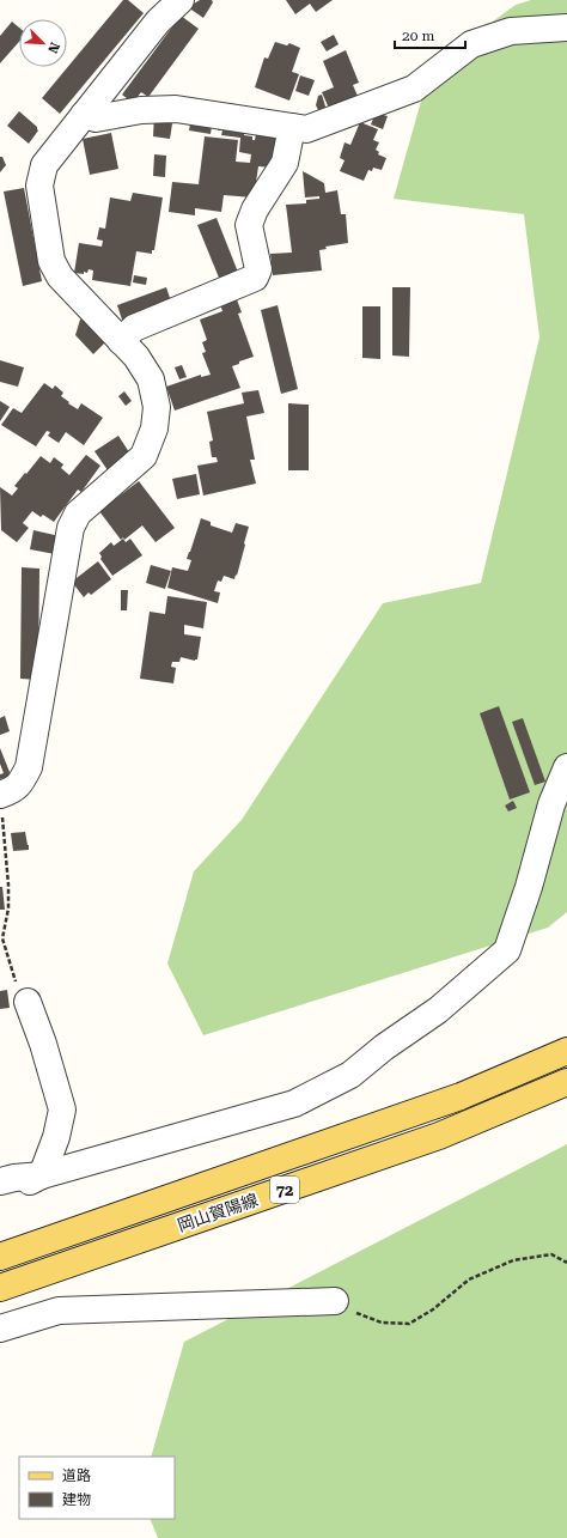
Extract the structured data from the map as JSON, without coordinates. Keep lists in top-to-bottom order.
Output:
{
  "streets": {
    "main road": ["72", "岡山賀陽線"]
  },
  "legend": ["道路", "建物"],
  "scale_bar": "20 m",
  "north": "bottom right"
}
